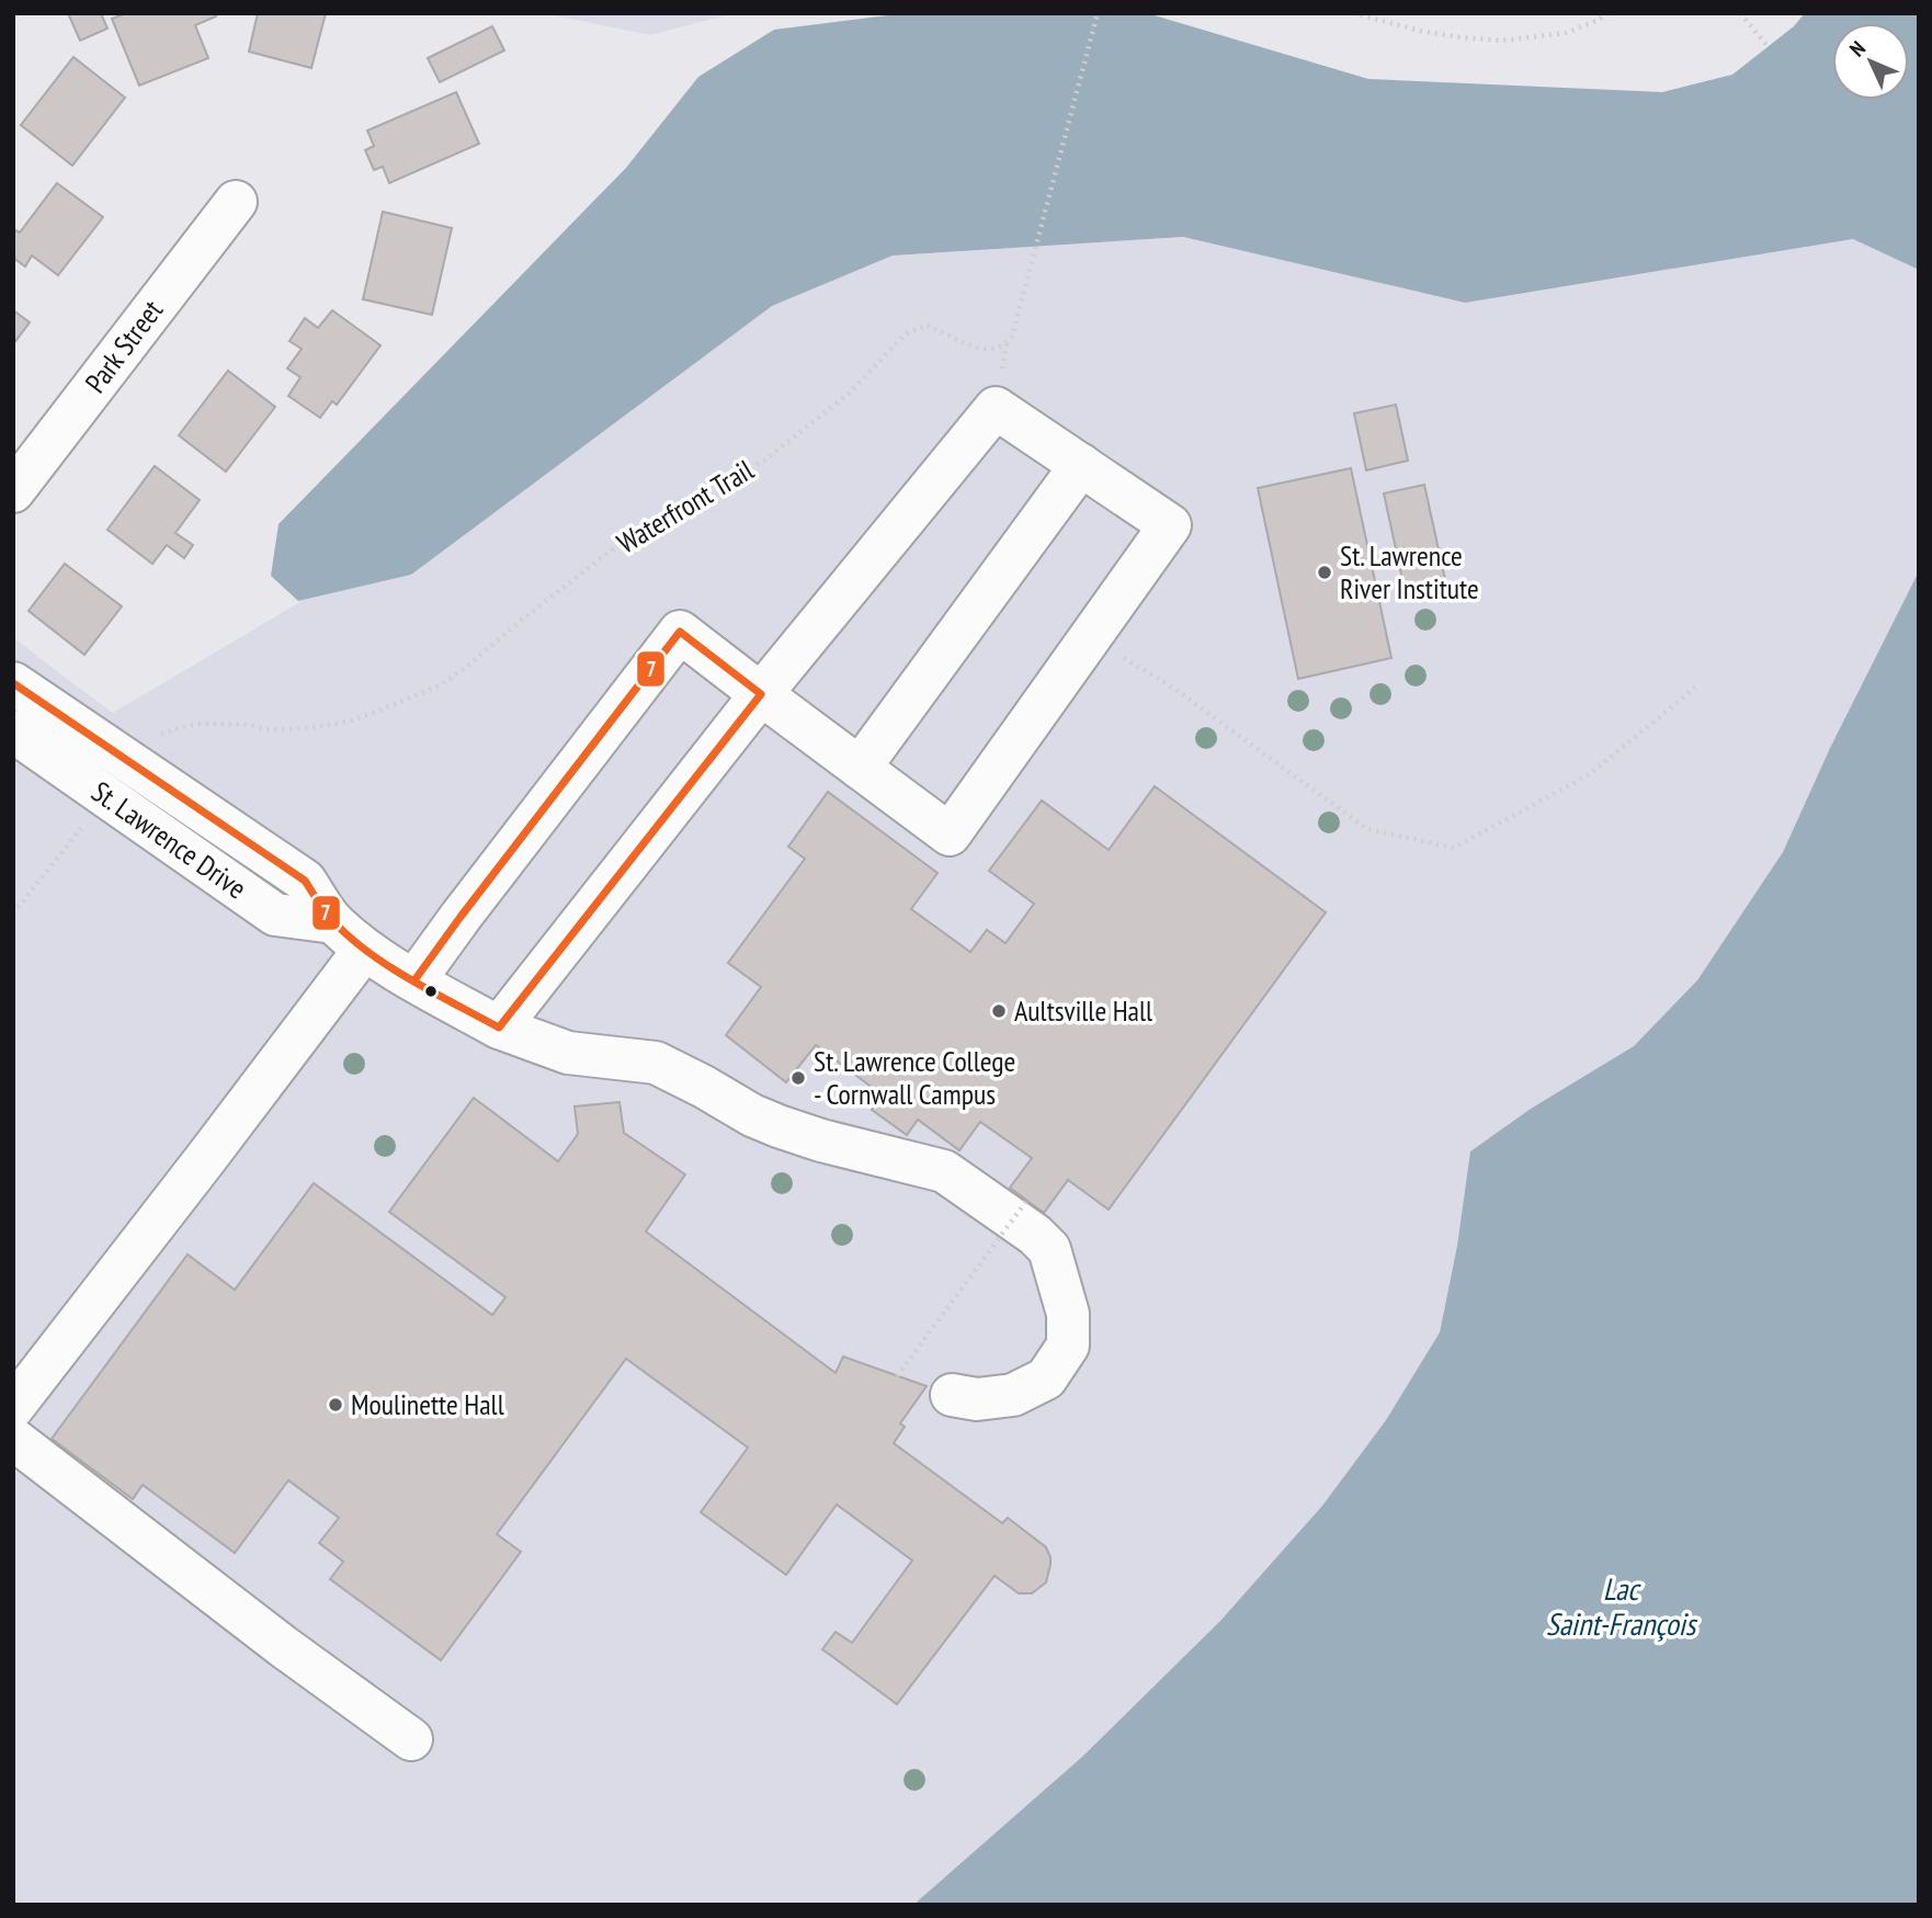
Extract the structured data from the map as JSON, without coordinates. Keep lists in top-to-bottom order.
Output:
{
  "streets": {
    "street": ["Park Street", "St. Lawrence Drive"],
    "path": ["Waterfront Trail"]
  },
  "crossings": [
    ["Waterfront Trail", "St. Lawrence Drive"]
  ],
  "water": ["Lac Saint-François"],
  "places": [
    "St. Lawrence River Institute",
    "Aultsville Hall",
    "St. Lawrence College - Cornwall Campus",
    "Moulinette Hall"
  ],
  "lines": ["transit line 7"],
  "north": "top left"
}
